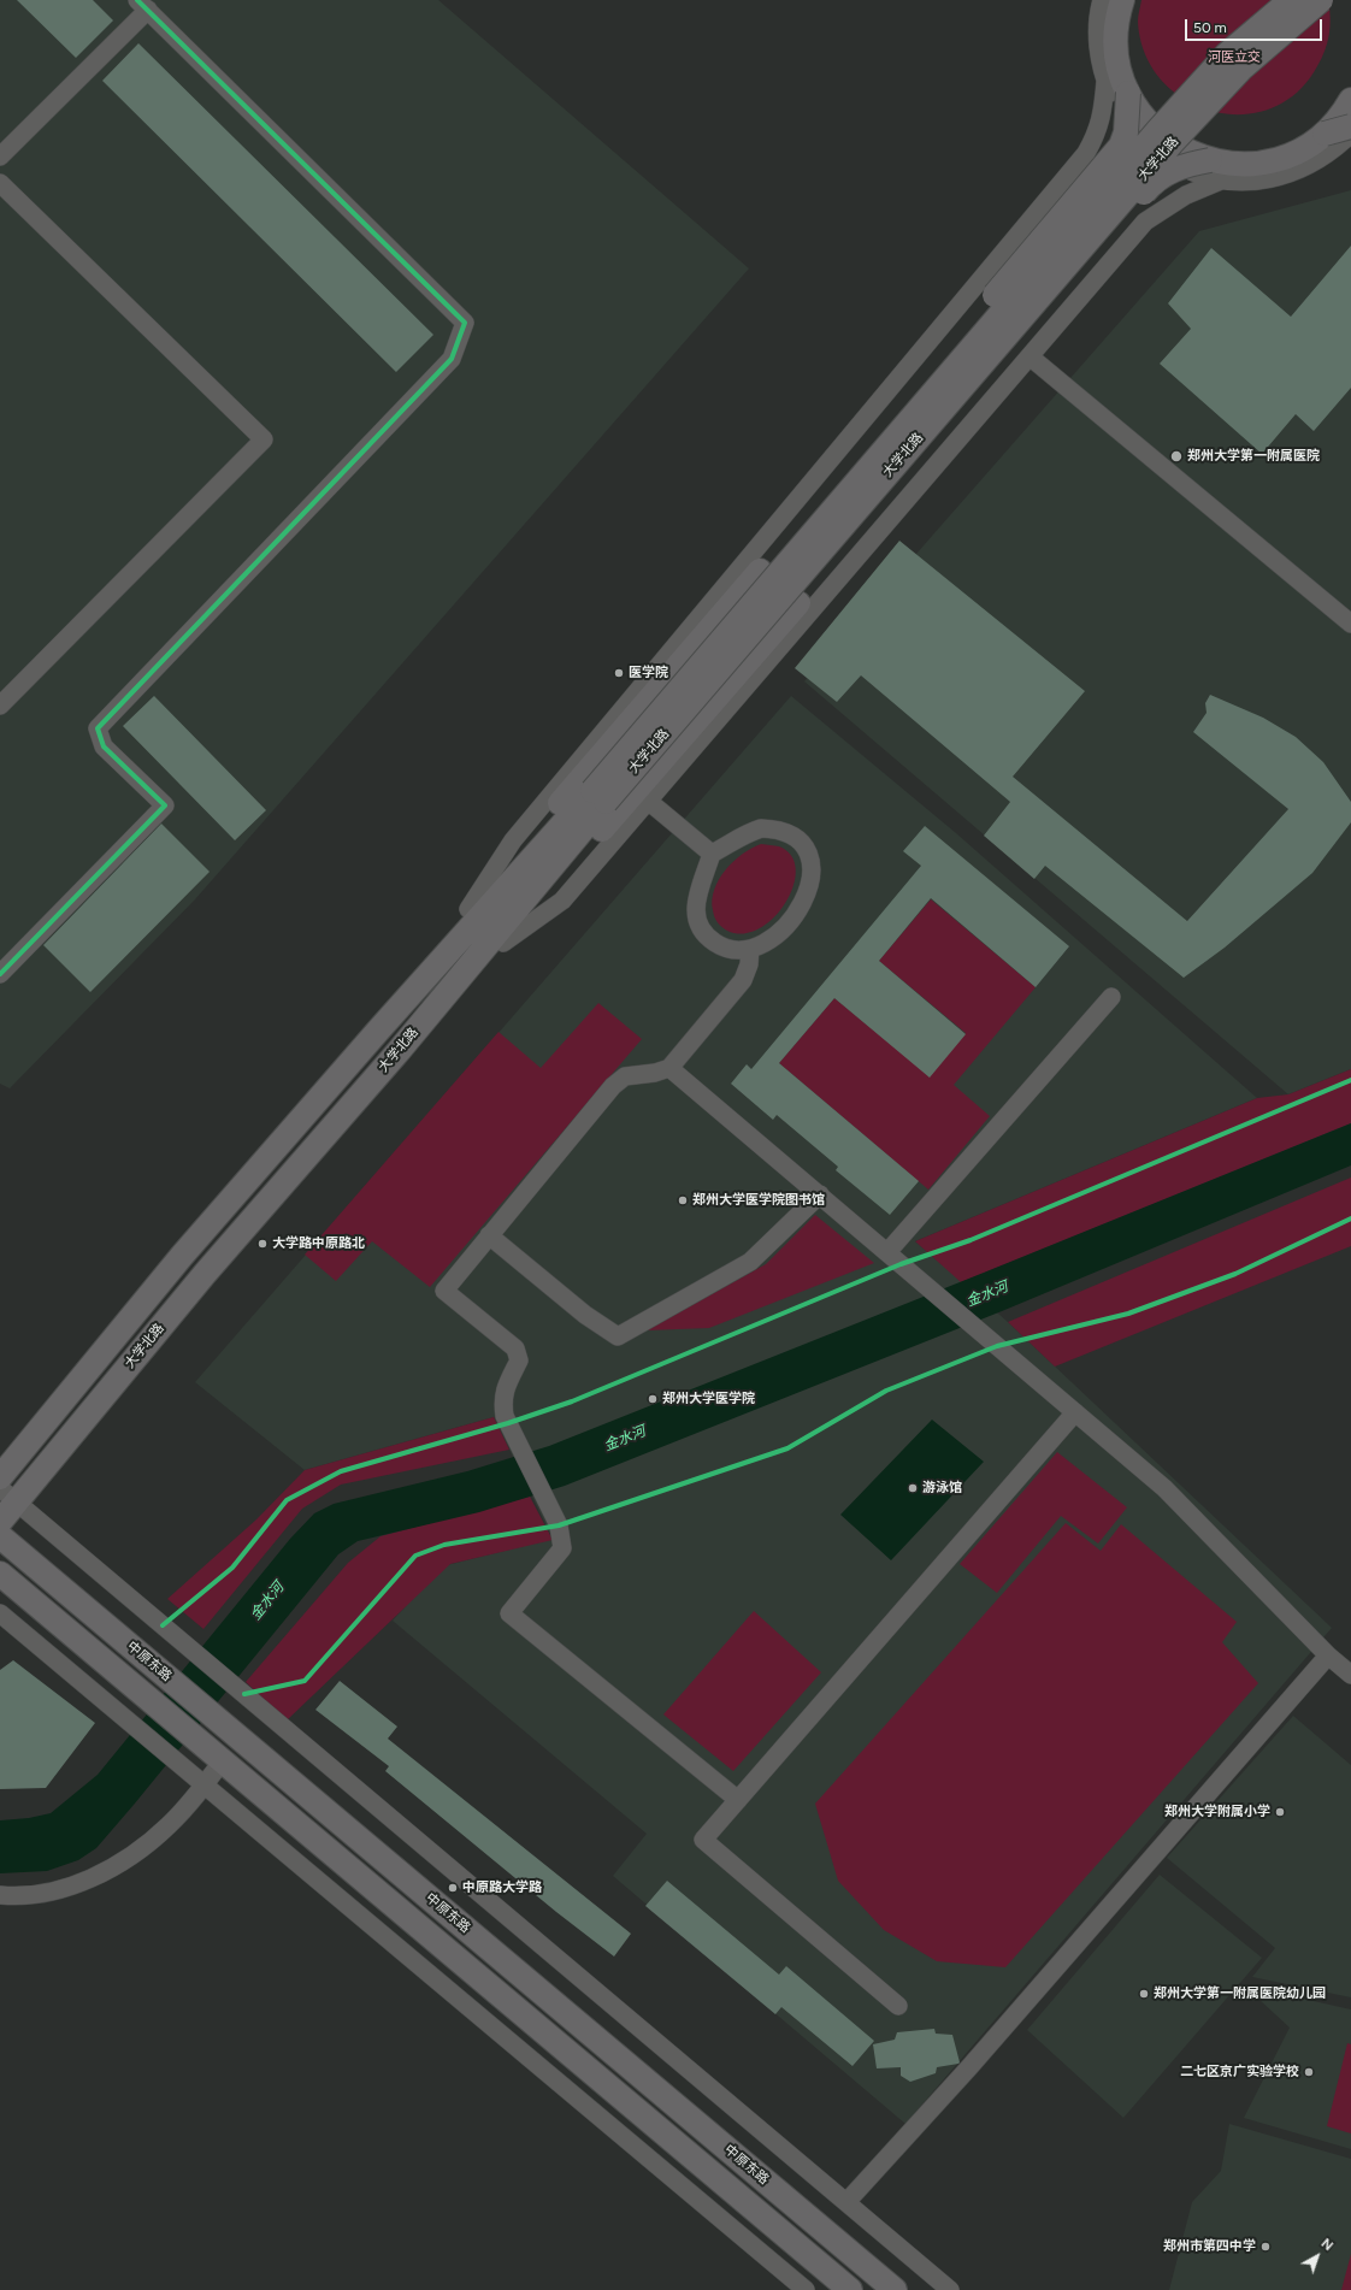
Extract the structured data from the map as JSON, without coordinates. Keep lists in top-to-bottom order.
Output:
{
  "streets": {
    "main road": ["大学北路", "中原东路"]
  },
  "water": ["金水河"],
  "parks": ["河医立交"],
  "places": [
    "郑州大学第一附属医院",
    "医学院",
    "郑州大学医学院图书馆",
    "大学路中原路北",
    "郑州大学医学院",
    "游泳馆",
    "郑州大学附属小学",
    "中原路大学路",
    "郑州大学第一附属医院幼儿园",
    "二七区京广实验学校",
    "郑州市第四中学"
  ],
  "scale_bar": "50 m",
  "north": "top right"
}
